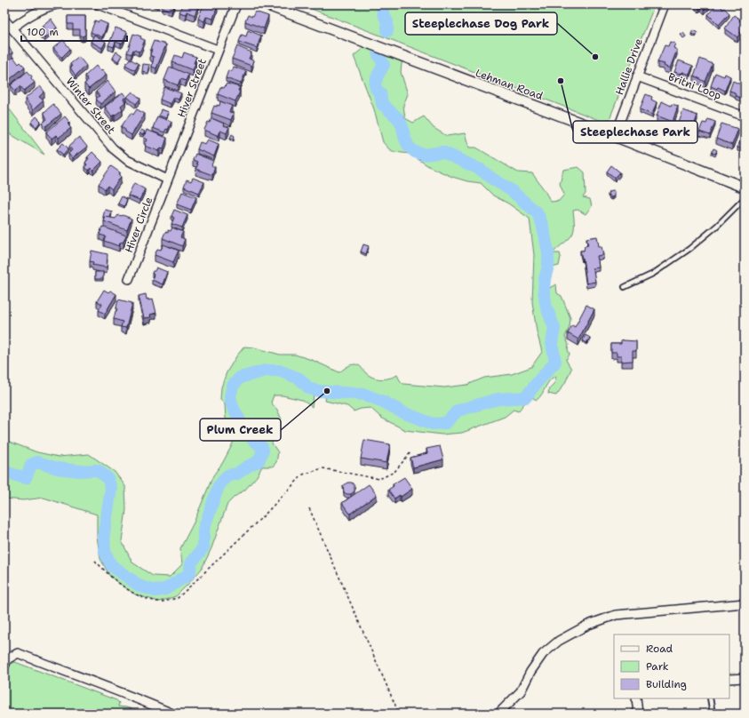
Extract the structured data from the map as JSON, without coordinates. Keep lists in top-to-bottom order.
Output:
{
  "streets": {
    "street": [
      "Hallie Drive",
      "Lehman Road",
      "Britni Loop",
      "Hiver Street",
      "Winter Street",
      "Hiver Circle"
    ]
  },
  "crossings": [
    ["Hallie Drive", "Lehman Road"],
    ["Hallie Drive", "Britni Loop"],
    ["Hiver Street", "Winter Street"],
    ["Hiver Street", "Hiver Circle"],
    ["Winter Street", "Hiver Circle"]
  ],
  "places": ["Steeplechase Dog Park", "Steeplechase Park", "Plum Creek"],
  "legend": ["Road", "Park", "Building"],
  "scale_bar": "100 m"
}
